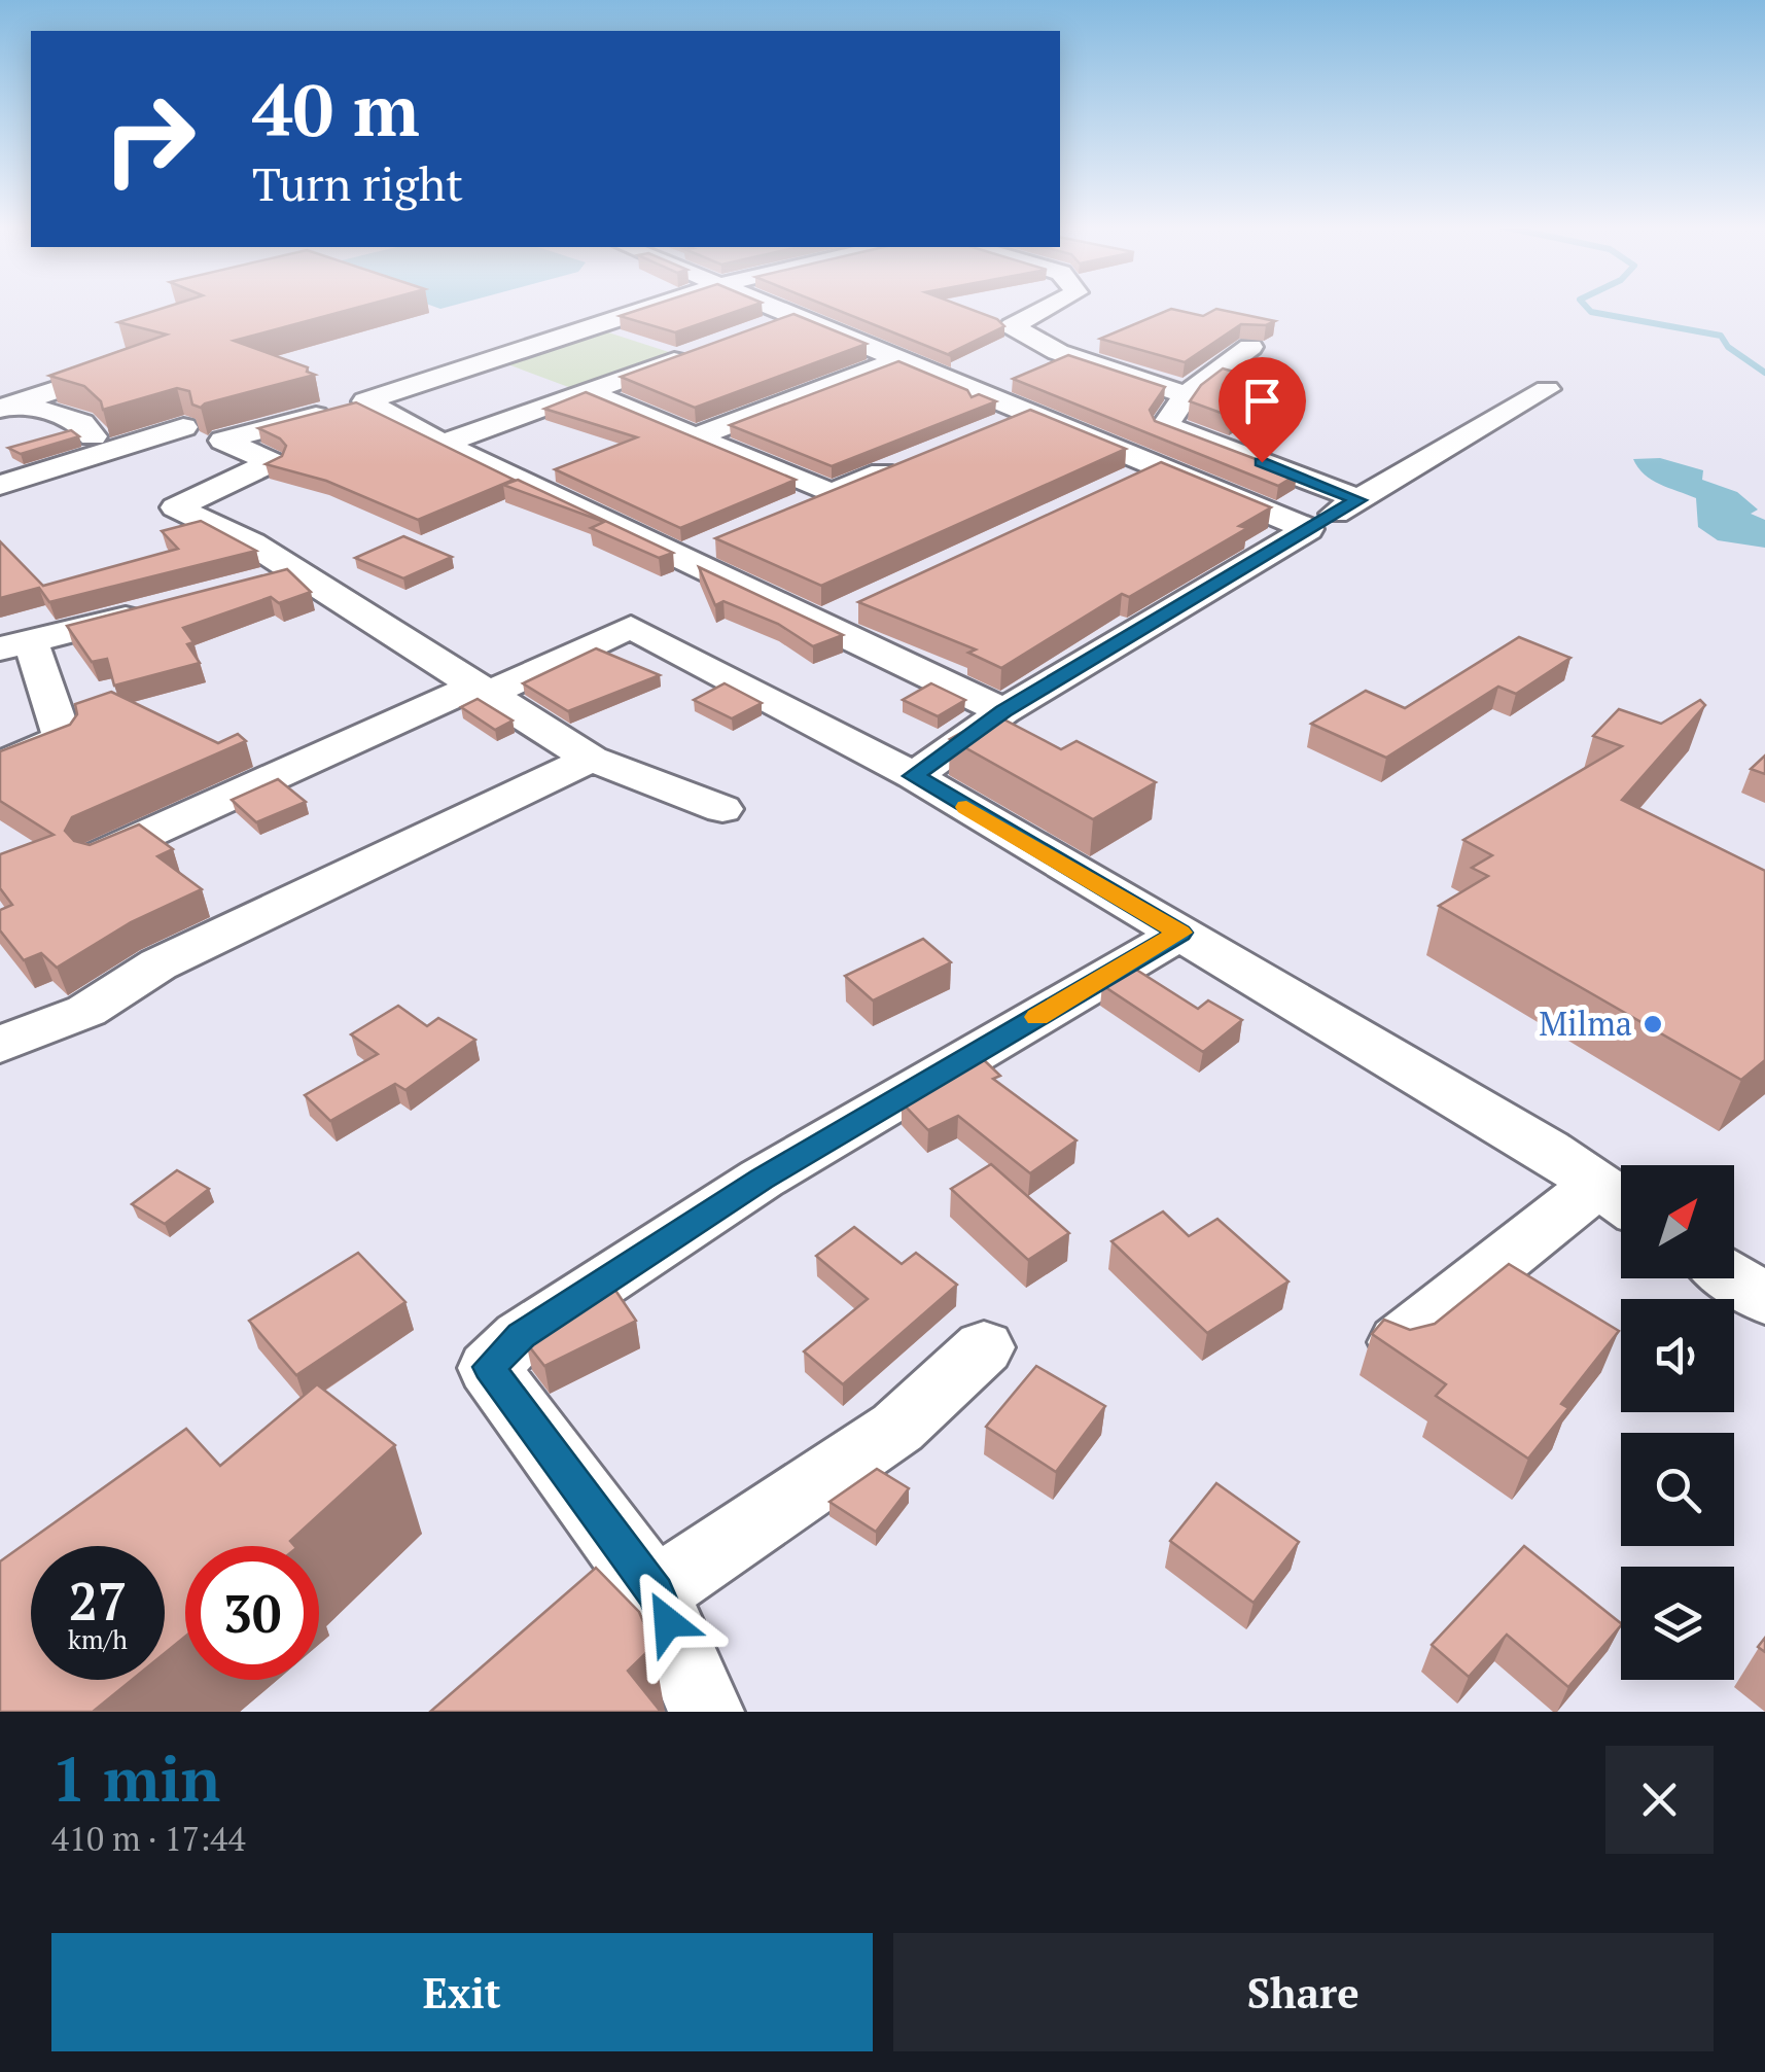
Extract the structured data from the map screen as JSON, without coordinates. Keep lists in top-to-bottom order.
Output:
{
  "places": ["Milma"],
  "north": "top right",
  "page": {
    "turn": ["40 m", "Turn right"],
    "speed": "27 km/h",
    "limit": "30",
    "heading": ["1 min", "410 m · 17:44"],
    "buttons": ["Exit", "Share"]
  }
}
